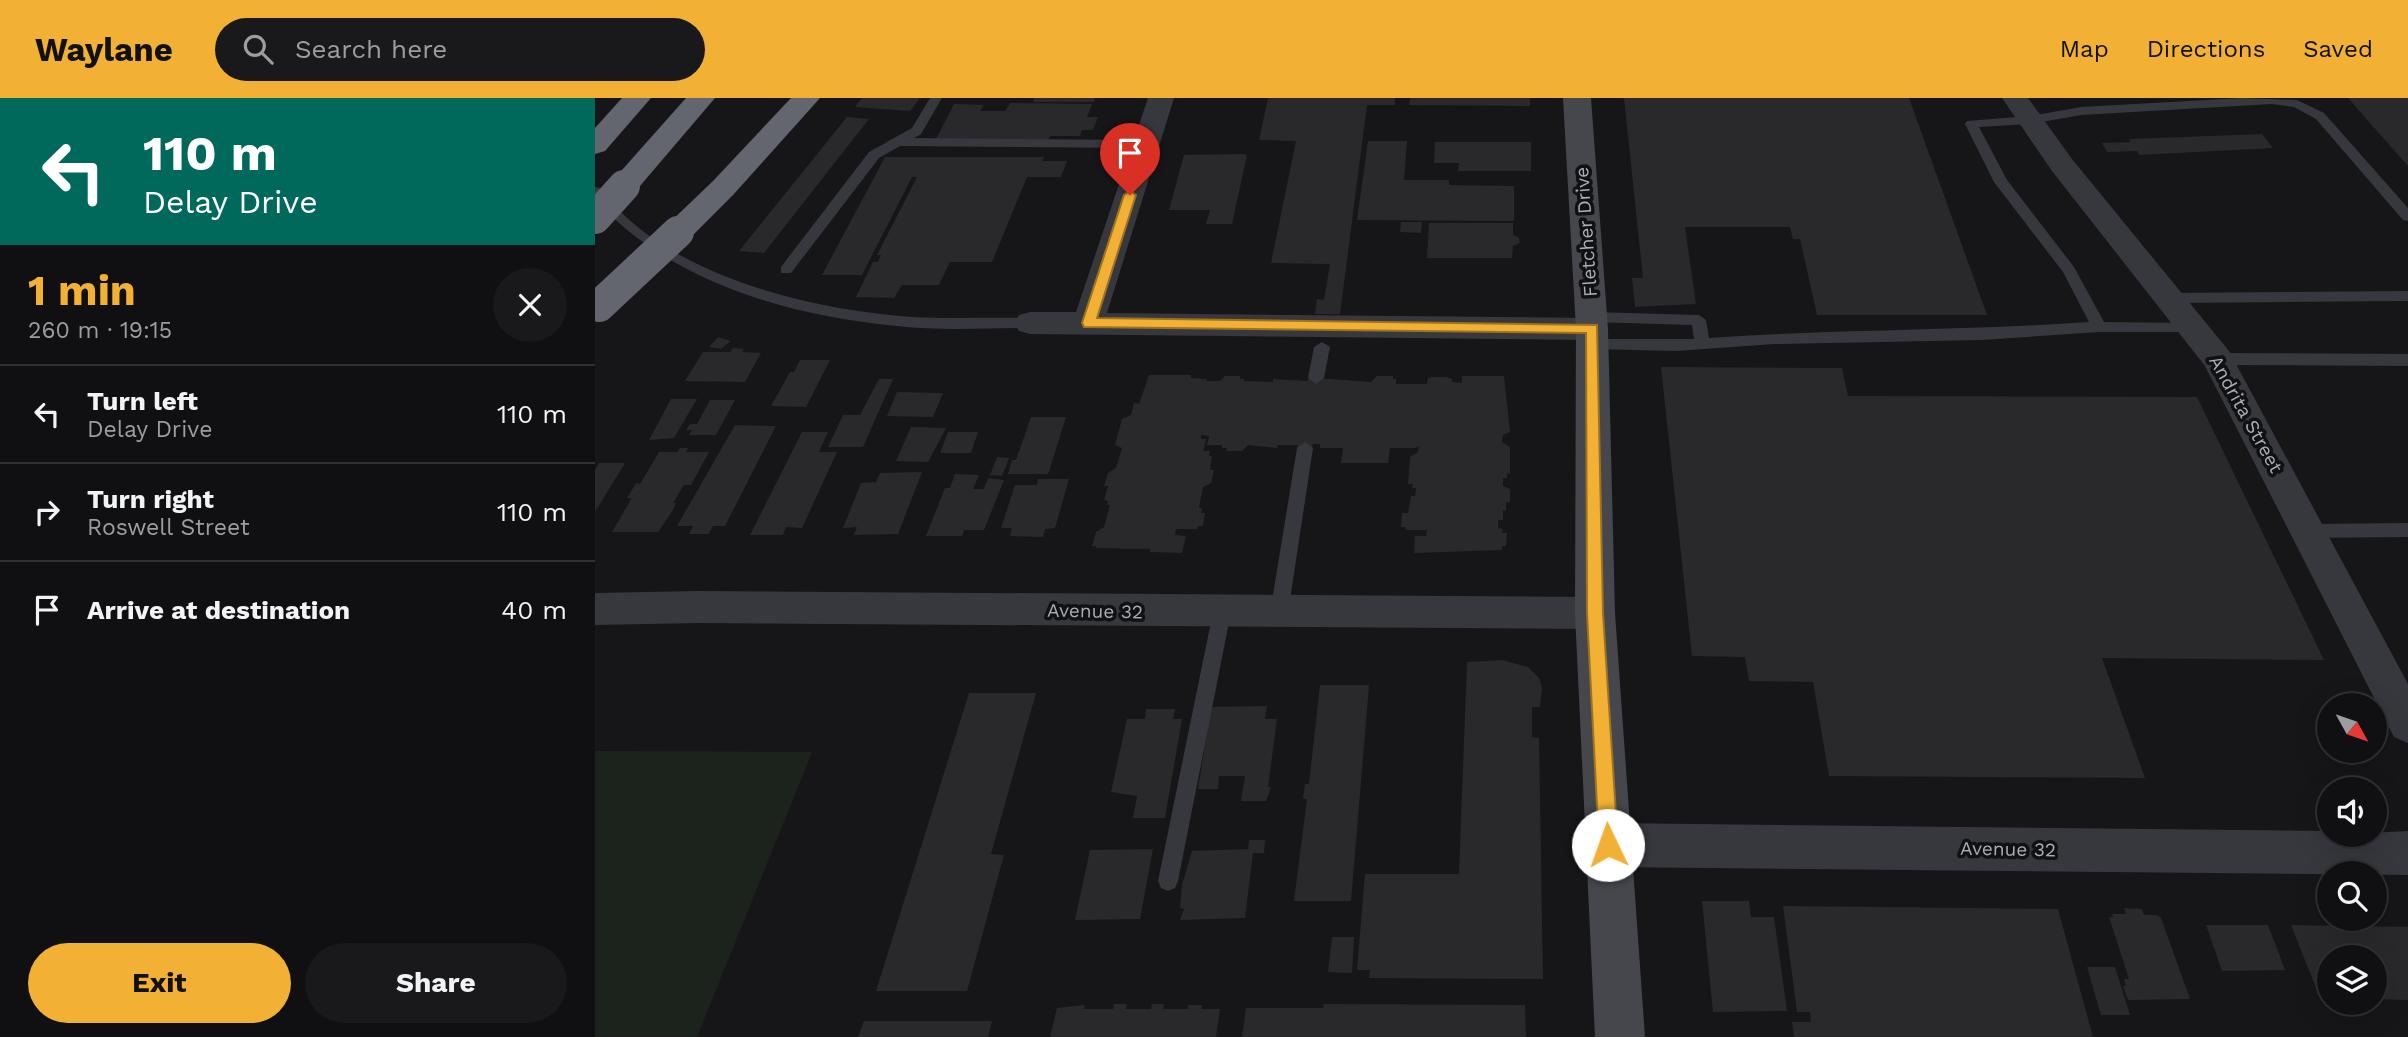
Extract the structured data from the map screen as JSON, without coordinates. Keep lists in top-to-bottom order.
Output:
{
  "streets": {
    "main road": ["Fletcher Drive"],
    "street": ["Andrita Street", "Avenue 32"]
  },
  "crossings": [
    ["Fletcher Drive", "Avenue 32"]
  ],
  "north": "bottom right",
  "page": {
    "header": "Waylane",
    "search": "Search here",
    "nav": ["Map", "Directions", "Saved"],
    "turn": ["110 m", "Delay Drive"],
    "heading": ["1 min", "260 m · 19:15"],
    "list": [
      {
        "name": "Turn left",
        "note": "Delay Drive",
        "value": "110 m"
      },
      {
        "name": "Turn right",
        "note": "Roswell Street",
        "value": "110 m"
      },
      {
        "name": "Arrive at destination",
        "value": "40 m"
      }
    ],
    "buttons": ["Exit", "Share"]
  }
}
